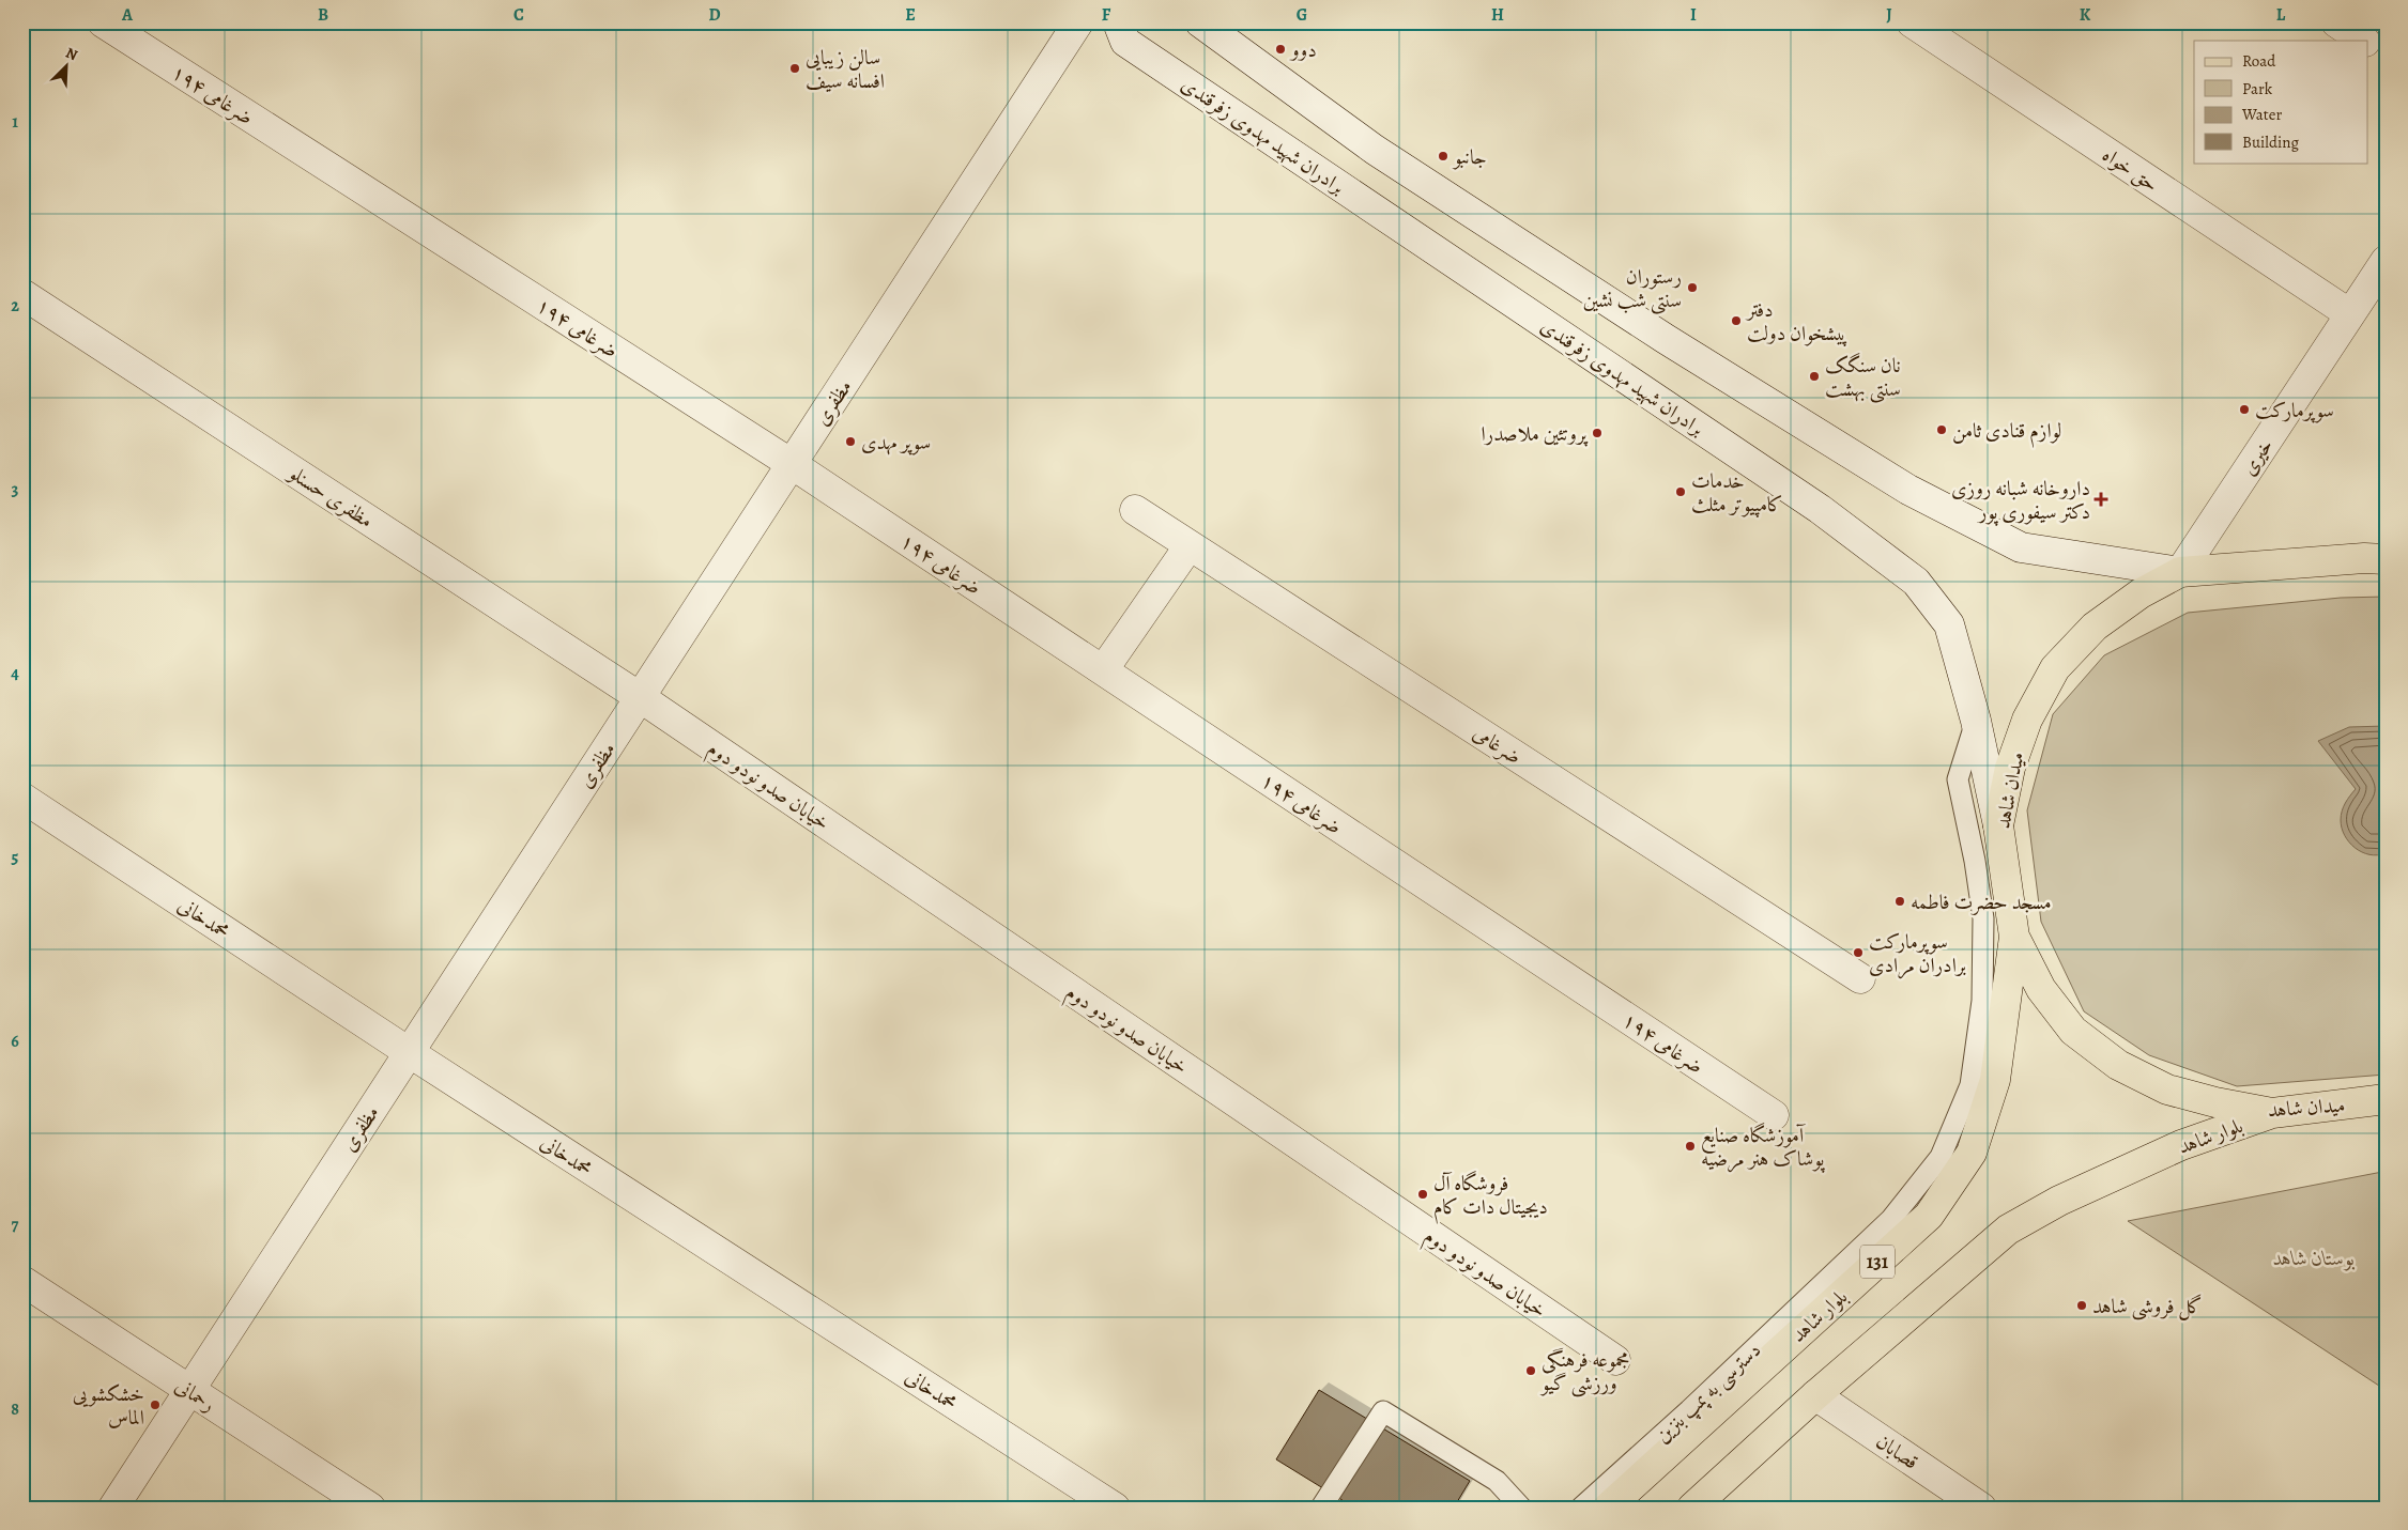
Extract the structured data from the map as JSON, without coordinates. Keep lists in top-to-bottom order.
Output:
{
  "streets": {
    "main road": ["میدان شاهد", "بلوار شاهد", "131"],
    "street": [
      "ضرغامی ۱۹۴",
      "برادران شهید مهدوی زفرقندی",
      "حق خواه",
      "مظفری",
      "خیری",
      "مظفری حسنلو",
      "ضرغامی",
      "خیابان صدو نودو دوم",
      "محمدخانی",
      "رحمانی",
      "قصابان"
    ],
    "lane": ["دسترسی به پمپ بنزین"]
  },
  "crossings": [
    ["ضرغامی ۱۹۴", "مظفری"],
    ["برادران شهید مهدوی زفرقندی", "میدان شاهد"],
    ["برادران شهید مهدوی زفرقندی", "دسترسی به پمپ بنزین"],
    ["حق خواه", "خیری"],
    ["مظفری", "مظفری حسنلو"],
    ["مظفری", "خیابان صدو نودو دوم"],
    ["مظفری", "محمدخانی"],
    ["مظفری", "رحمانی"],
    ["خیری", "میدان شاهد"],
    ["مظفری حسنلو", "خیابان صدو نودو دوم"],
    ["میدان شاهد", "بلوار شاهد"],
    ["بلوار شاهد", "قصابان"]
  ],
  "parks": ["بوستان شاهد"],
  "places": {
    "other": [
      "دوو",
      "سالن زیبایی افسانه سیف",
      "جانبو",
      "رستوران سنتی شب نشین",
      "دفتر پیشخوان دولت",
      "نان سنگک سنتی بهشت",
      "سوپرمارکت",
      "لوازم قنادی ثامن",
      "پروتئین ملاصدرا",
      "سوپر مهدی",
      "خدمات کامپیوتر مثلث",
      "مسجد حضرت فاطمه",
      "سوپرمارکت برادران مرادی",
      "آموزشگاه صنایع پوشاک هنر مرضیه",
      "فروشگاه آل دیجیتال دات کام",
      "گل فروشی شاهد",
      "مجموعه فرهنگی ورزشی گیو",
      "خشکشویی الماس"
    ],
    "health": ["داروخانه شبانه روزی دکتر سیفوری پور"]
  },
  "legend": [
    "Road",
    "Park",
    "Water",
    "Building"
  ],
  "north": "top right",
  "grid": {
    "columns": [
      "A",
      "B",
      "C",
      "D",
      "E",
      "F",
      "G",
      "H",
      "I",
      "J",
      "K",
      "L"
    ],
    "rows": [
      "1",
      "2",
      "3",
      "4",
      "5",
      "6",
      "7",
      "8"
    ]
  }
}
